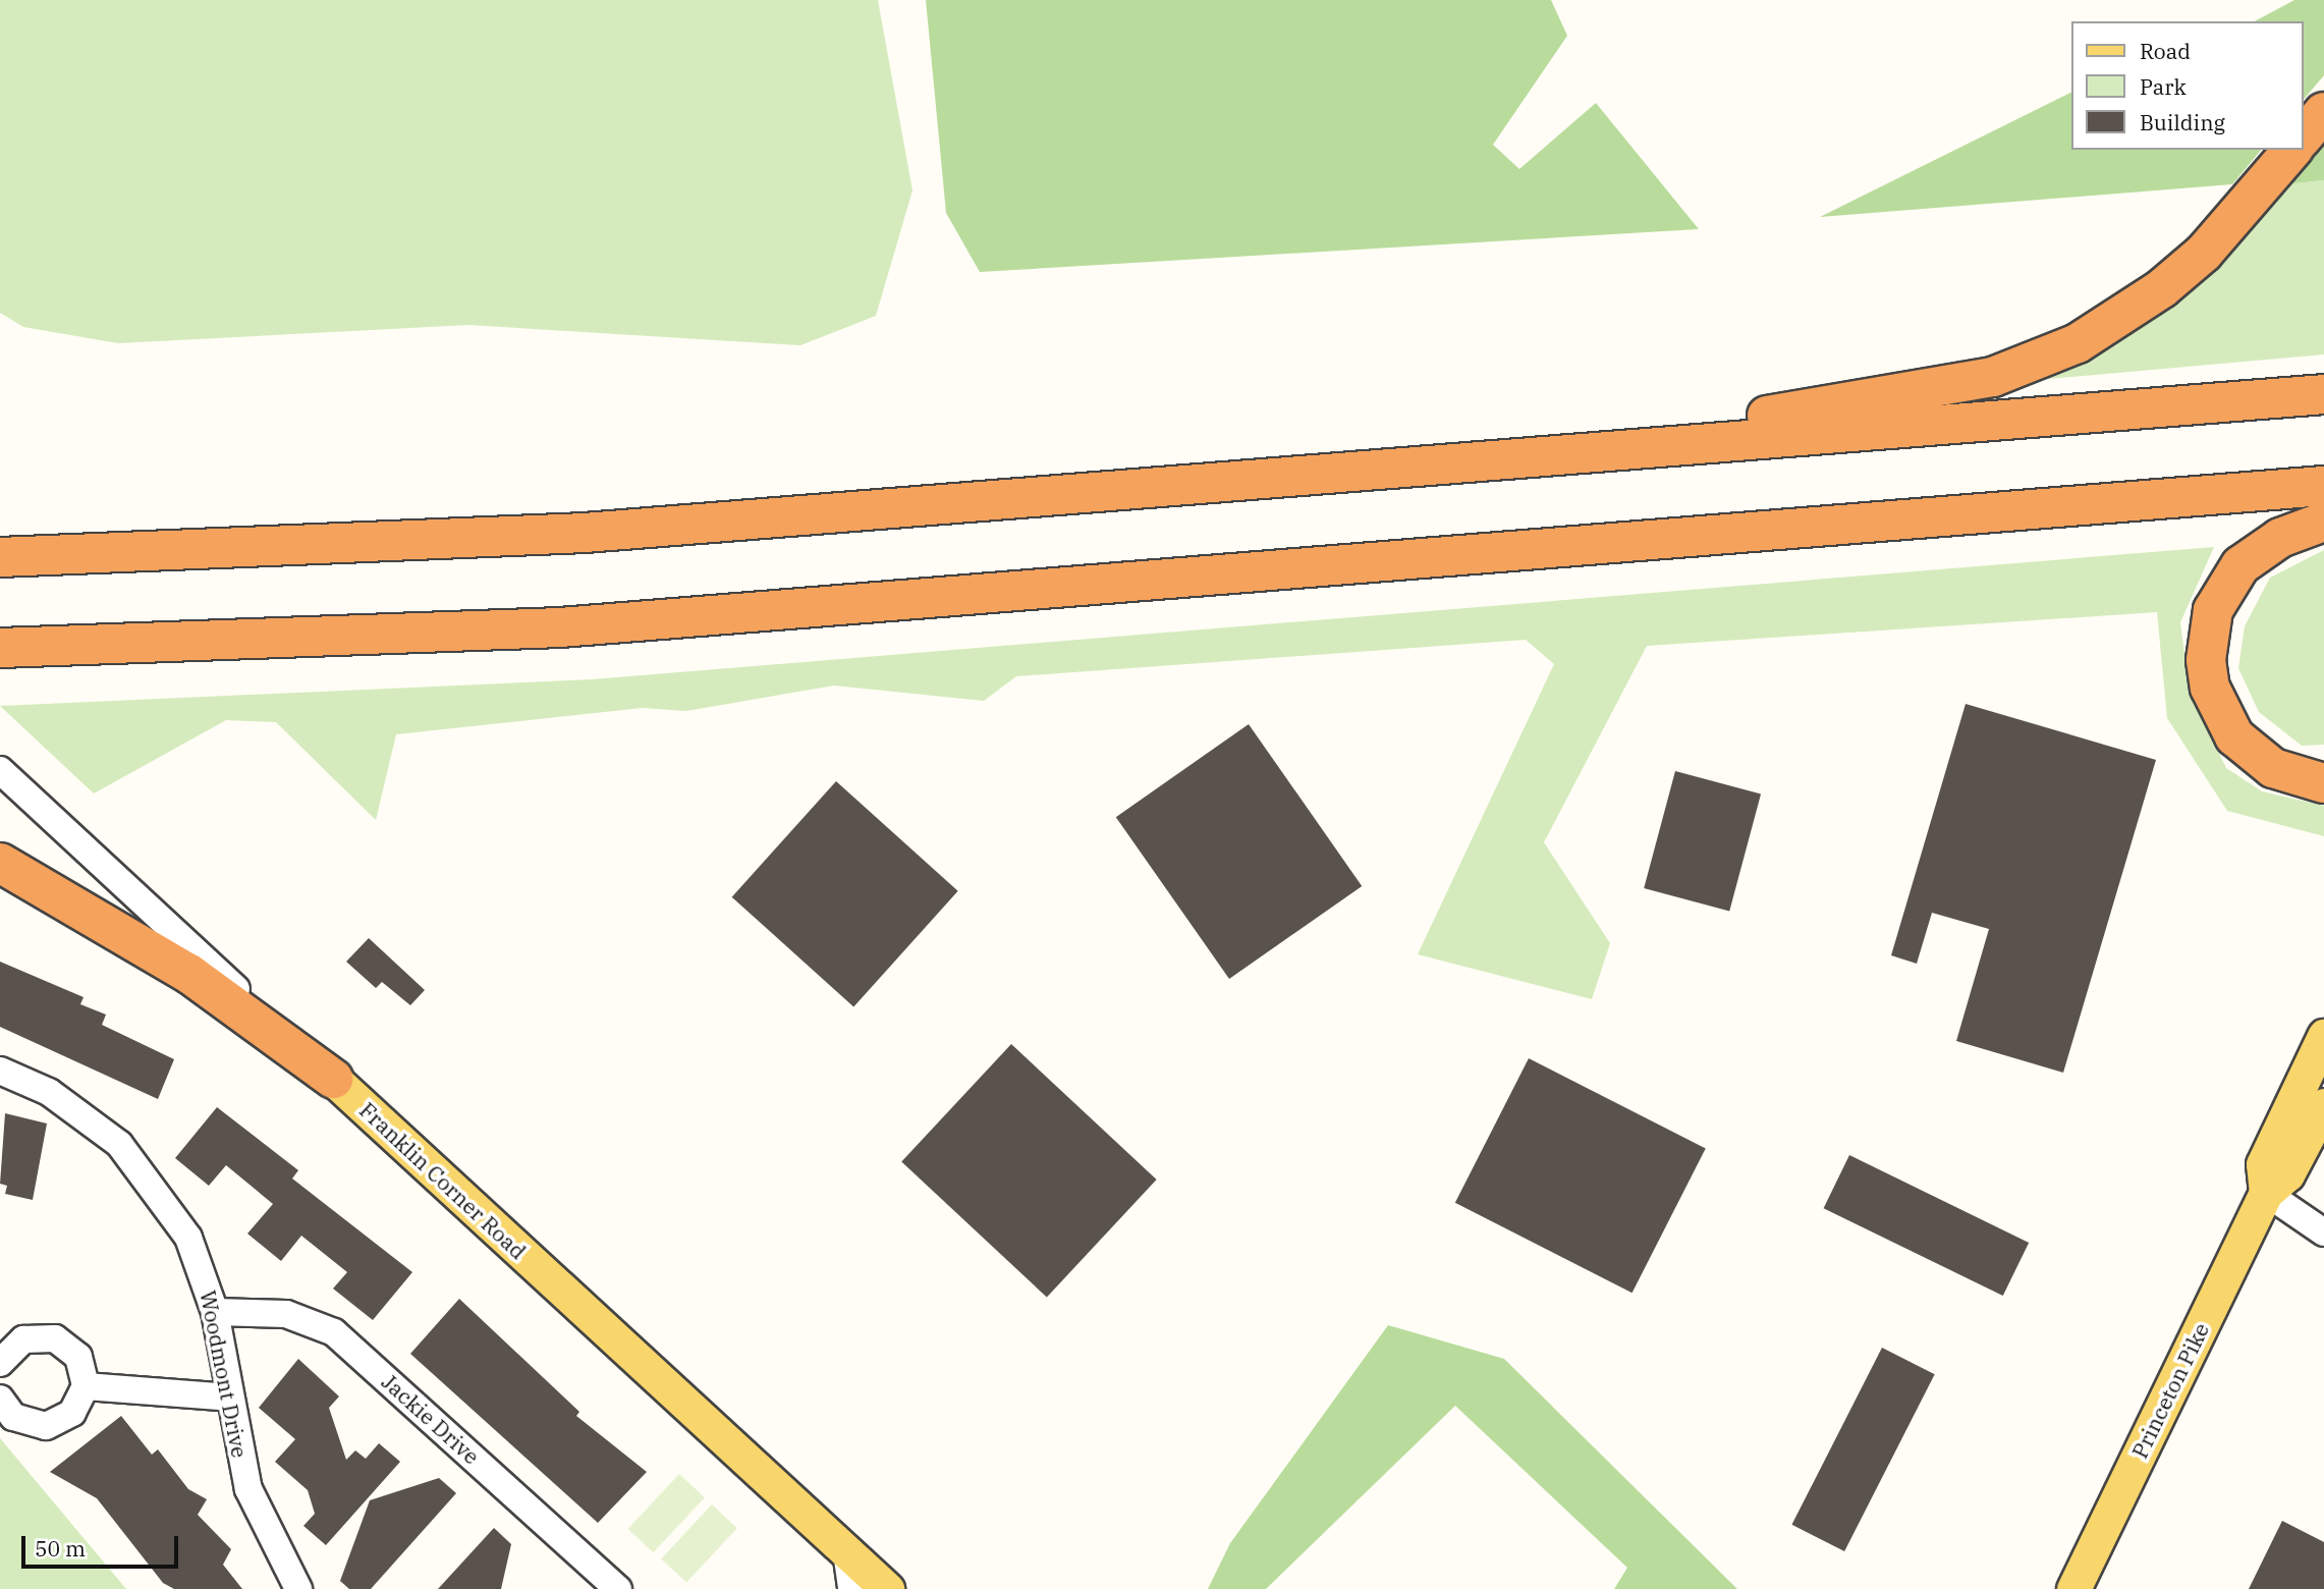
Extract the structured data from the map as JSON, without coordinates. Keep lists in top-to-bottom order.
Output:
{
  "streets": {
    "main road": ["Franklin Corner Road", "Princeton Pike"],
    "street": ["Woodmont Drive", "Jackie Drive"]
  },
  "crossings": [
    ["Woodmont Drive", "Jackie Drive"]
  ],
  "legend": ["Road", "Park", "Building"],
  "scale_bar": "50 m"
}
